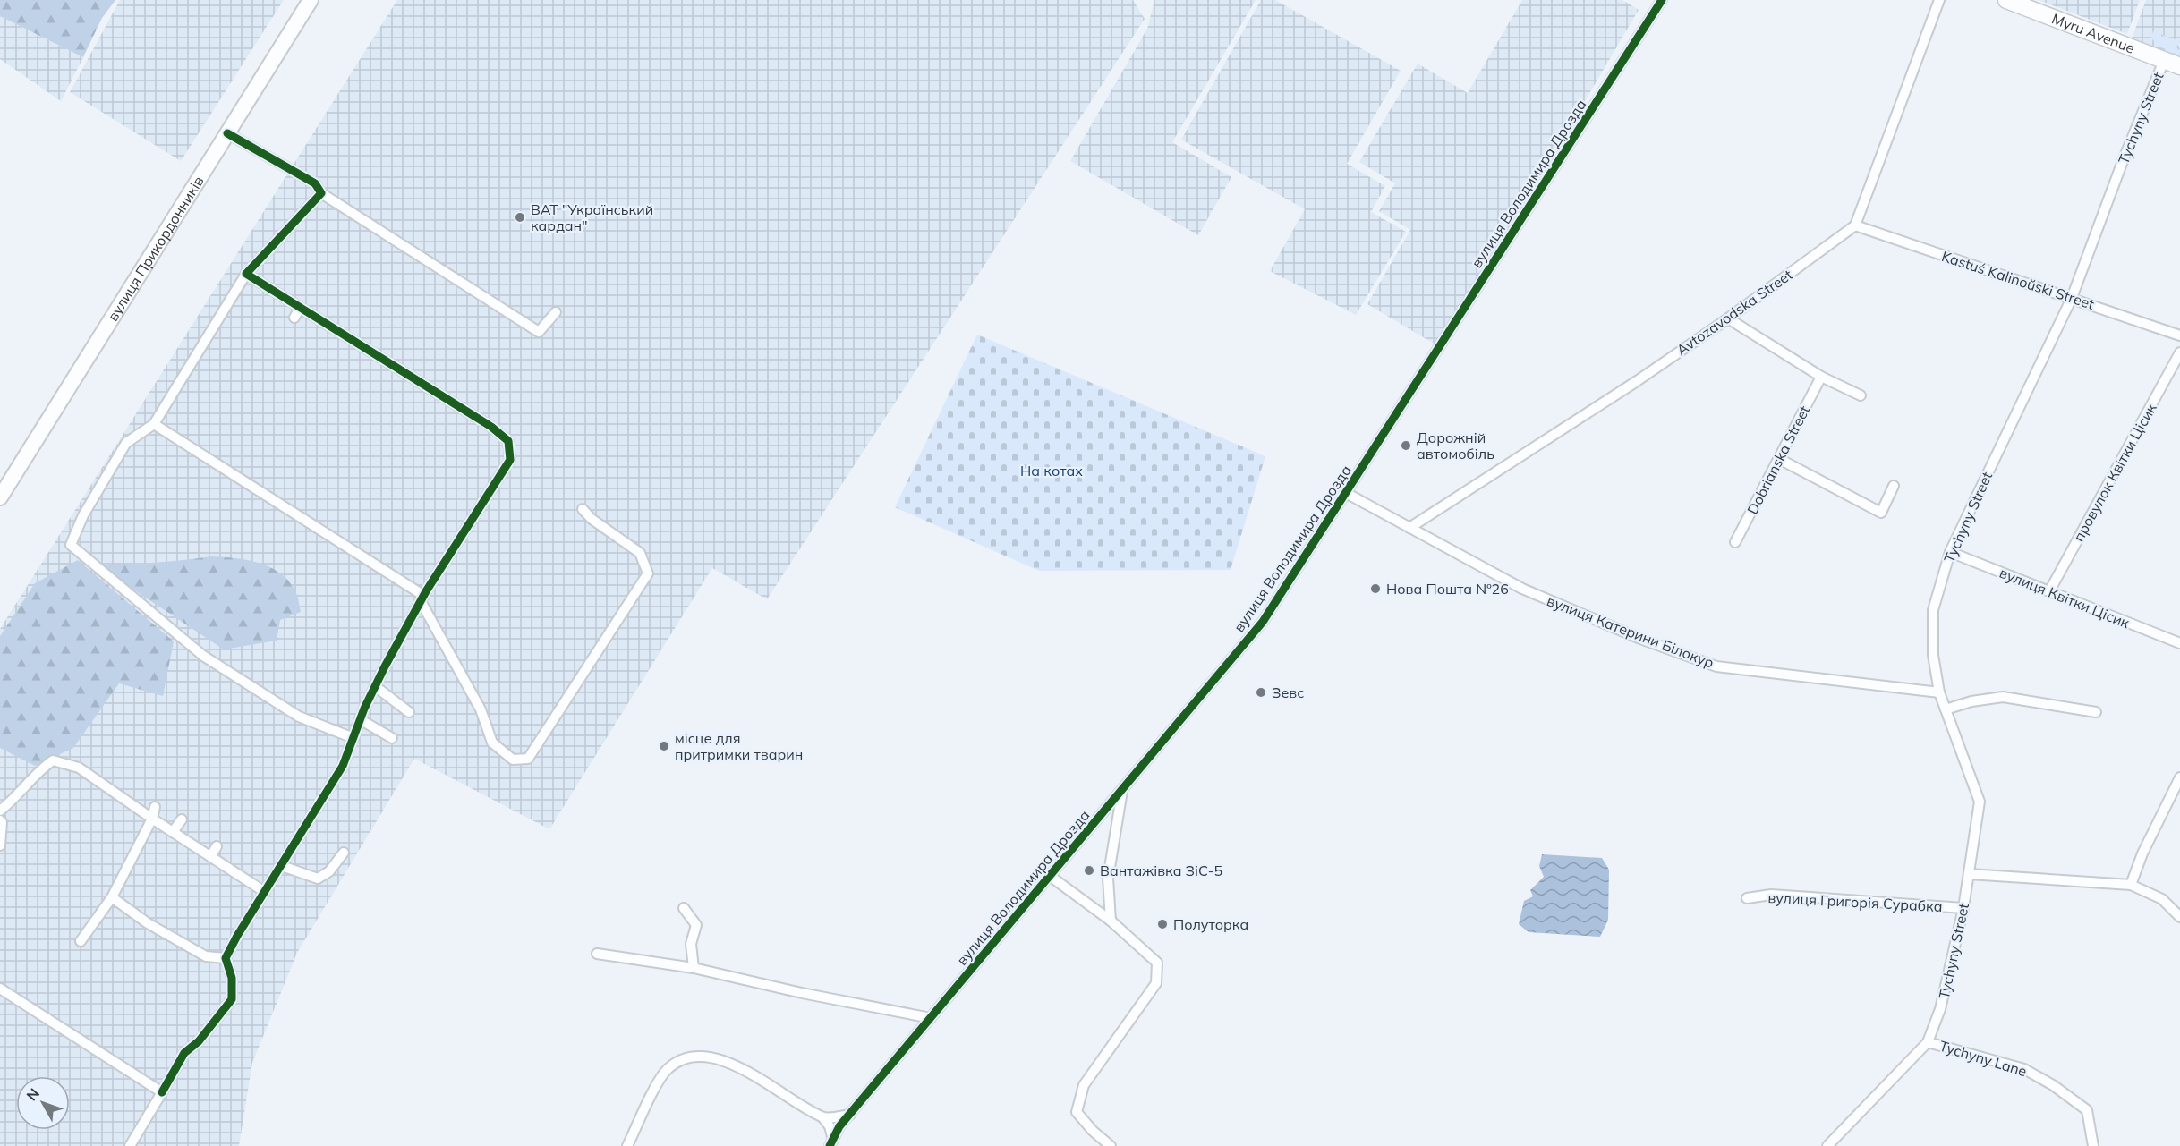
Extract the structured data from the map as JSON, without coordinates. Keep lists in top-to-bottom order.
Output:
{
  "streets": {
    "main road": ["Myru Avenue"],
    "street": [
      "Tychyny Street",
      "вулиця Володимира Дрозда",
      "вулиця Прикордонників",
      "Kastuś Kalinoŭski Street",
      "Avtozavodska Street",
      "Dobrianska Street",
      "провулок Квітки Цісик",
      "вулиця Квітки Цісик",
      "вулиця Катерини Білокур",
      "вулиця Григорія Сурабка",
      "Tychyny Lane"
    ]
  },
  "crossings": [
    ["Myru Avenue", "Tychyny Street"],
    ["Tychyny Street", "Kastuś Kalinoŭski Street"],
    ["Tychyny Street", "вулиця Квітки Цісик"],
    ["Tychyny Street", "вулиця Катерини Білокур"],
    ["Tychyny Street", "вулиця Григорія Сурабка"],
    ["Tychyny Street", "Tychyny Lane"],
    ["вулиця Володимира Дрозда", "вулиця Катерини Білокур"],
    ["Kastuś Kalinoŭski Street", "Avtozavodska Street"],
    ["Avtozavodska Street", "вулиця Катерини Білокур"],
    ["провулок Квітки Цісик", "вулиця Квітки Цісик"]
  ],
  "parks": ["На котах"],
  "places": [
    "ВАТ \"Український кардан\"",
    "Дорожній автомобіль",
    "Нова Пошта №26",
    "Зевс",
    "місце для притримки тварин",
    "Вантажівка ЗіС-5",
    "Полуторка"
  ],
  "north": "top left"
}
